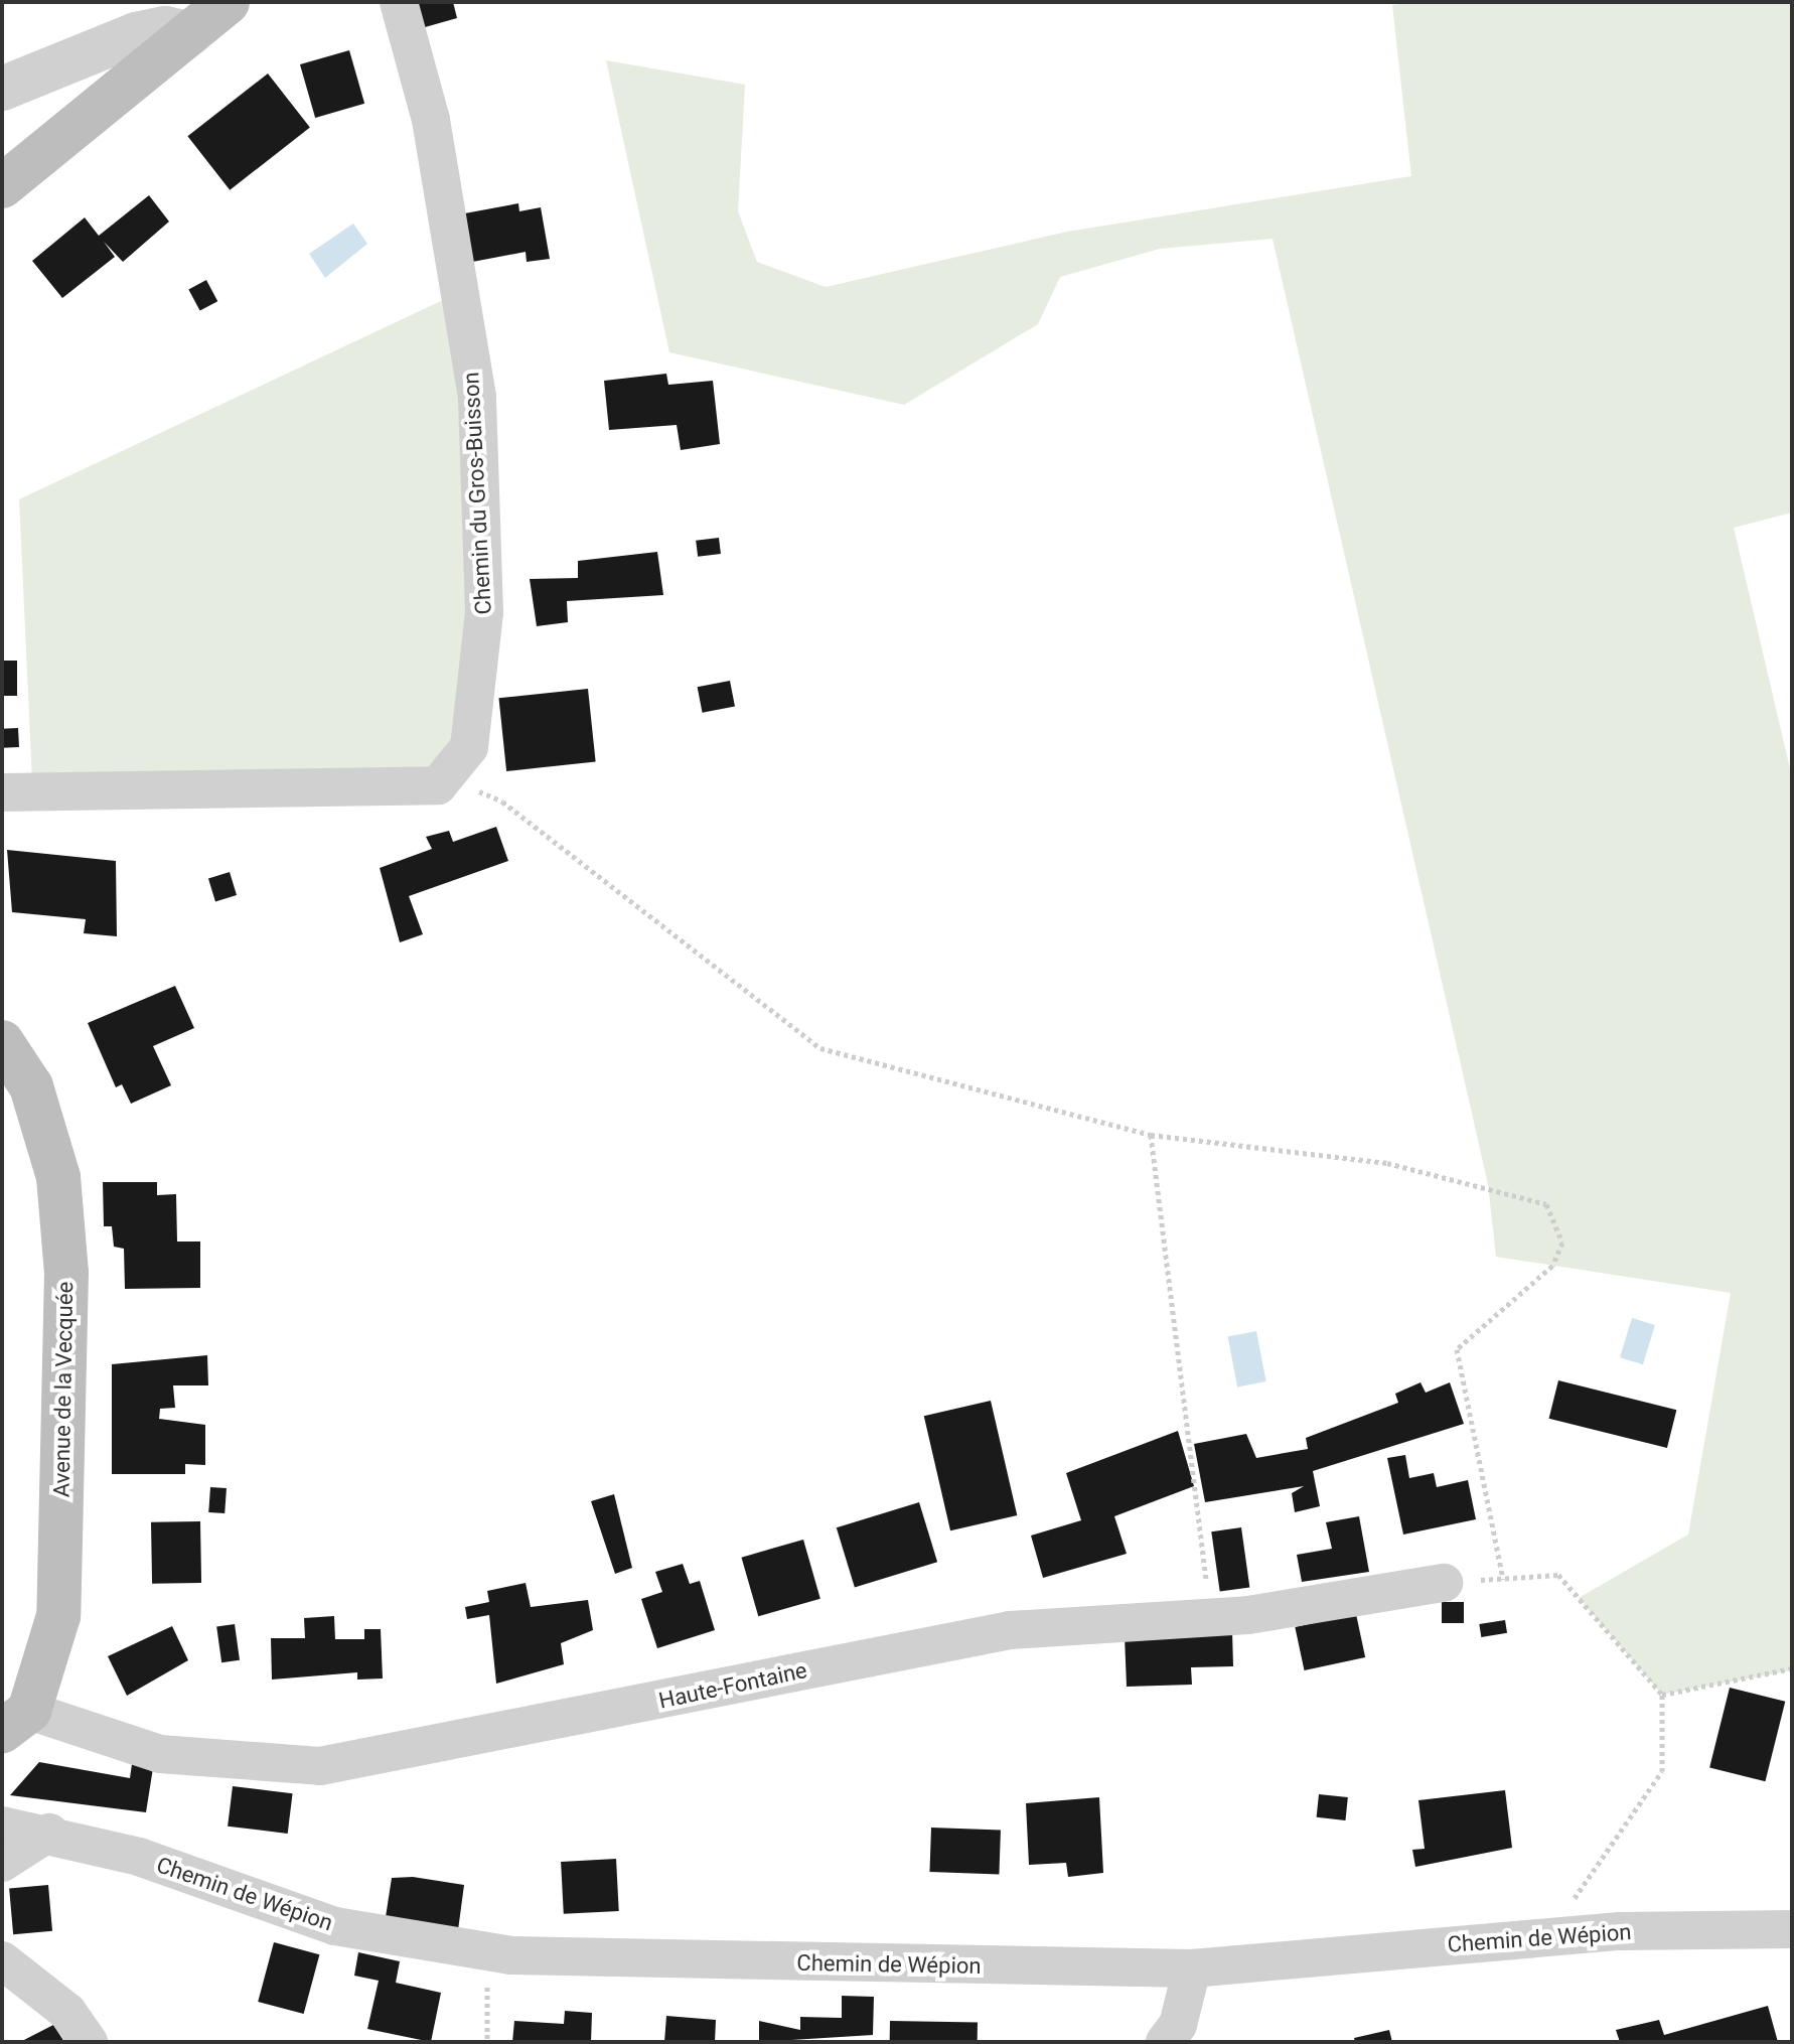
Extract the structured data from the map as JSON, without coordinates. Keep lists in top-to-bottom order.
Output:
{
  "streets": {
    "main road": ["Avenue de la Vecquée"],
    "street": ["Chemin du Gros-Buisson", "Haute-Fontaine", "Chemin de Wépion"]
  },
  "crossings": [
    ["Avenue de la Vecquée", "Haute-Fontaine"]
  ]
}
